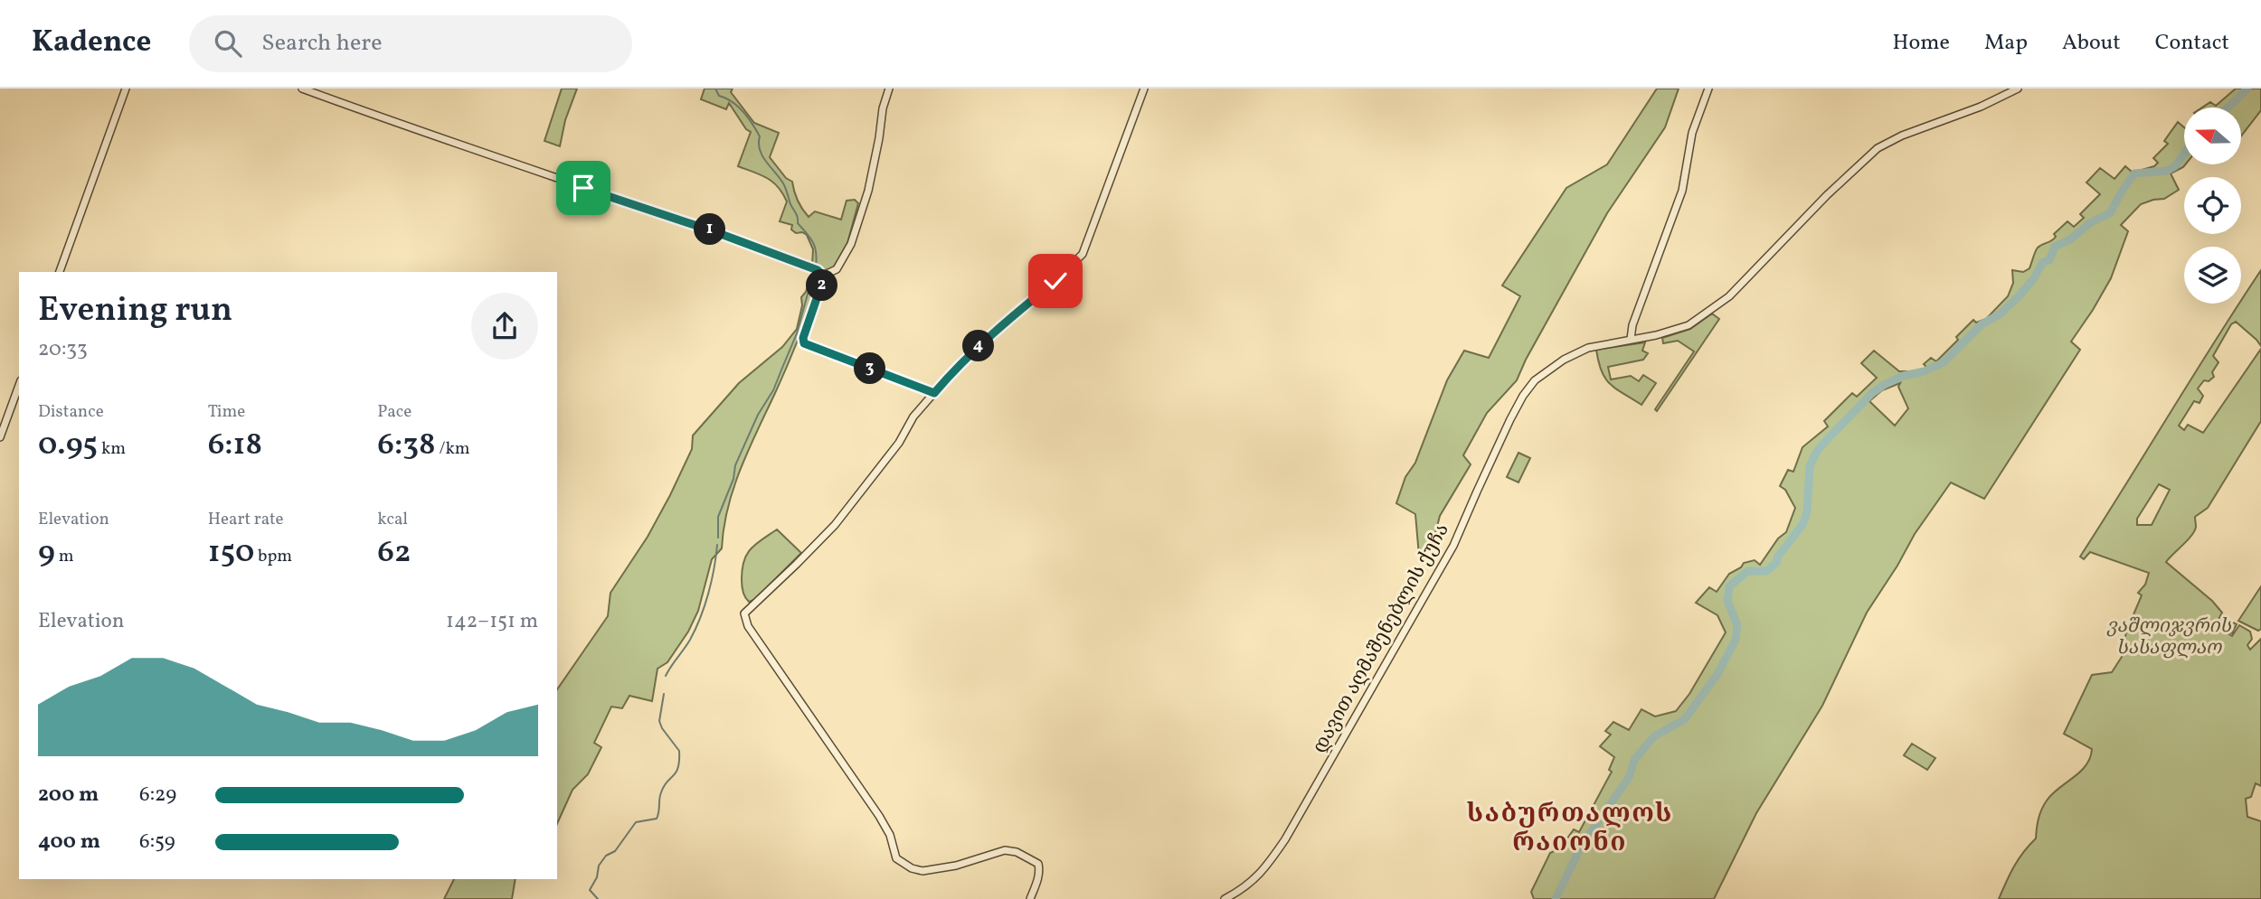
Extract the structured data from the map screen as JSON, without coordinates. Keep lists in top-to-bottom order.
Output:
{
  "streets": {
    "street": ["დავით აღმაშენებლის ქუჩა"]
  },
  "districts": ["საბურთალოს რაიონი"],
  "parks": ["ვაშლიჯვრის სასაფლაო"],
  "north": "left",
  "page": {
    "header": "Kadence",
    "search": "Search here",
    "nav": [
      "Home",
      "Map",
      "About",
      "Contact"
    ],
    "pins": [
      "1",
      "2",
      "4",
      "3"
    ],
    "heading": ["Evening run", "20:33"],
    "stats": [
      ["Distance", "0.95 km"],
      ["Time", "6:18"],
      ["Pace", "6:38 /km"],
      ["Elevation", "9 m"],
      ["Heart rate", "150 bpm"],
      ["kcal", "62"]
    ],
    "chart": ["Elevation", "142–151 m"],
    "list": [
      {
        "name": "200 m",
        "note": "6:29"
      },
      {
        "name": "400 m",
        "note": "6:59"
      }
    ]
  }
}
